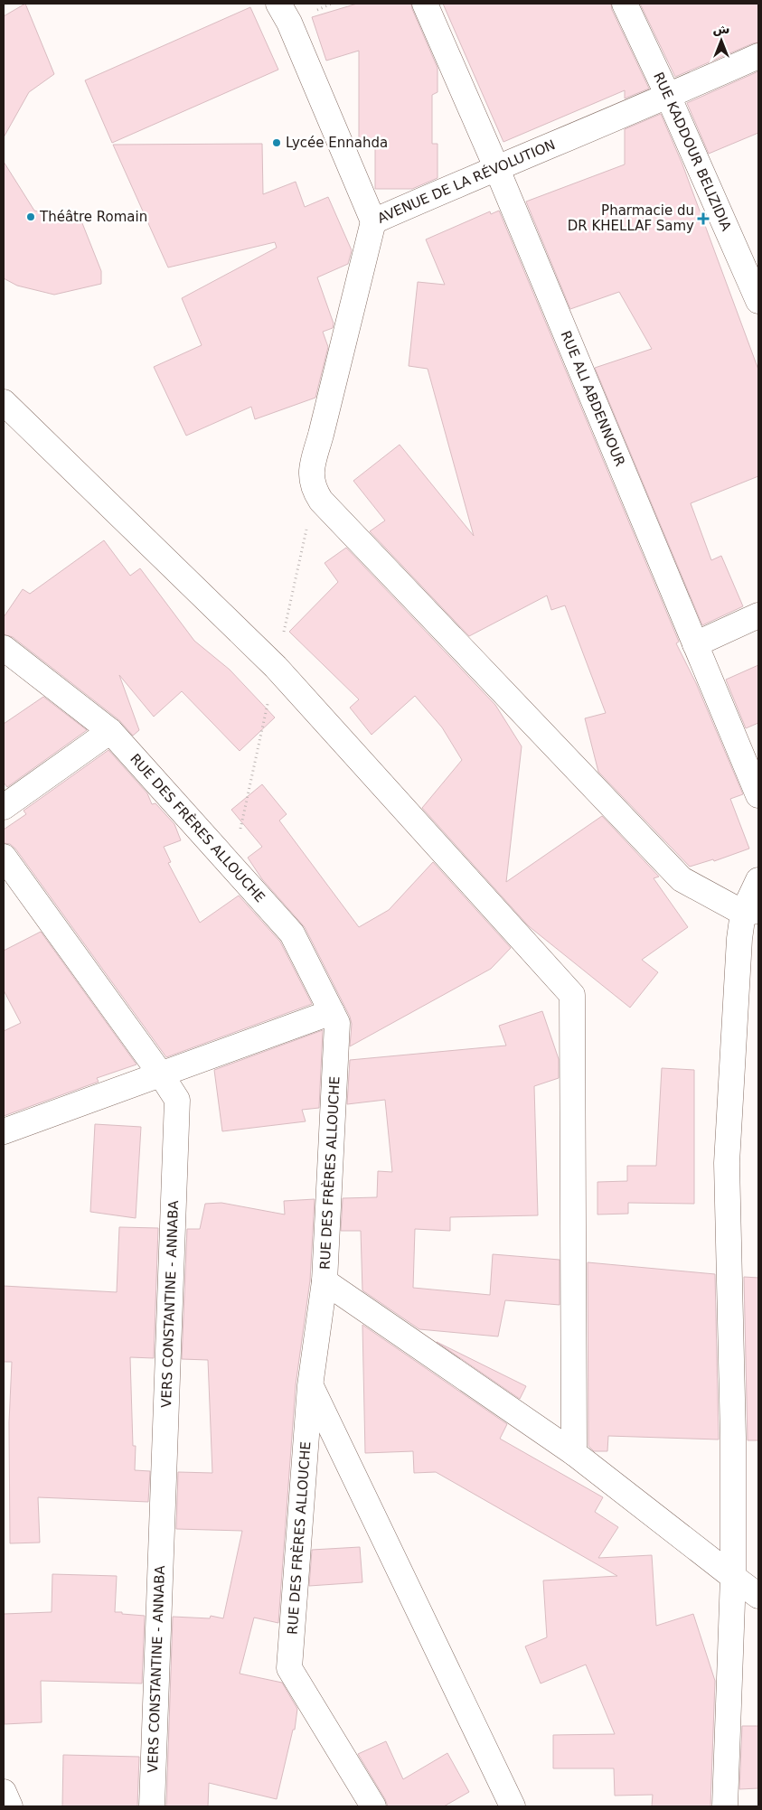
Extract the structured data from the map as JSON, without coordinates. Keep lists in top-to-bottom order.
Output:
{
  "streets": {
    "street": [
      "RUE KADDOUR BELIZIDIA",
      "AVENUE DE LA RÉVOLUTION",
      "RUE ALI ABDENNOUR",
      "RUE DES FRÈRES ALLOUCHE",
      "VERS CONSTANTINE - ANNABA"
    ]
  },
  "crossings": [
    ["RUE KADDOUR BELIZIDIA", "AVENUE DE LA RÉVOLUTION"],
    ["AVENUE DE LA RÉVOLUTION", "RUE ALI ABDENNOUR"]
  ],
  "places": {
    "other": ["Lycée Ennahda", "Théâtre Romain"],
    "health": ["Pharmacie du DR KHELLAF Samy"]
  },
  "north": "top"
}
